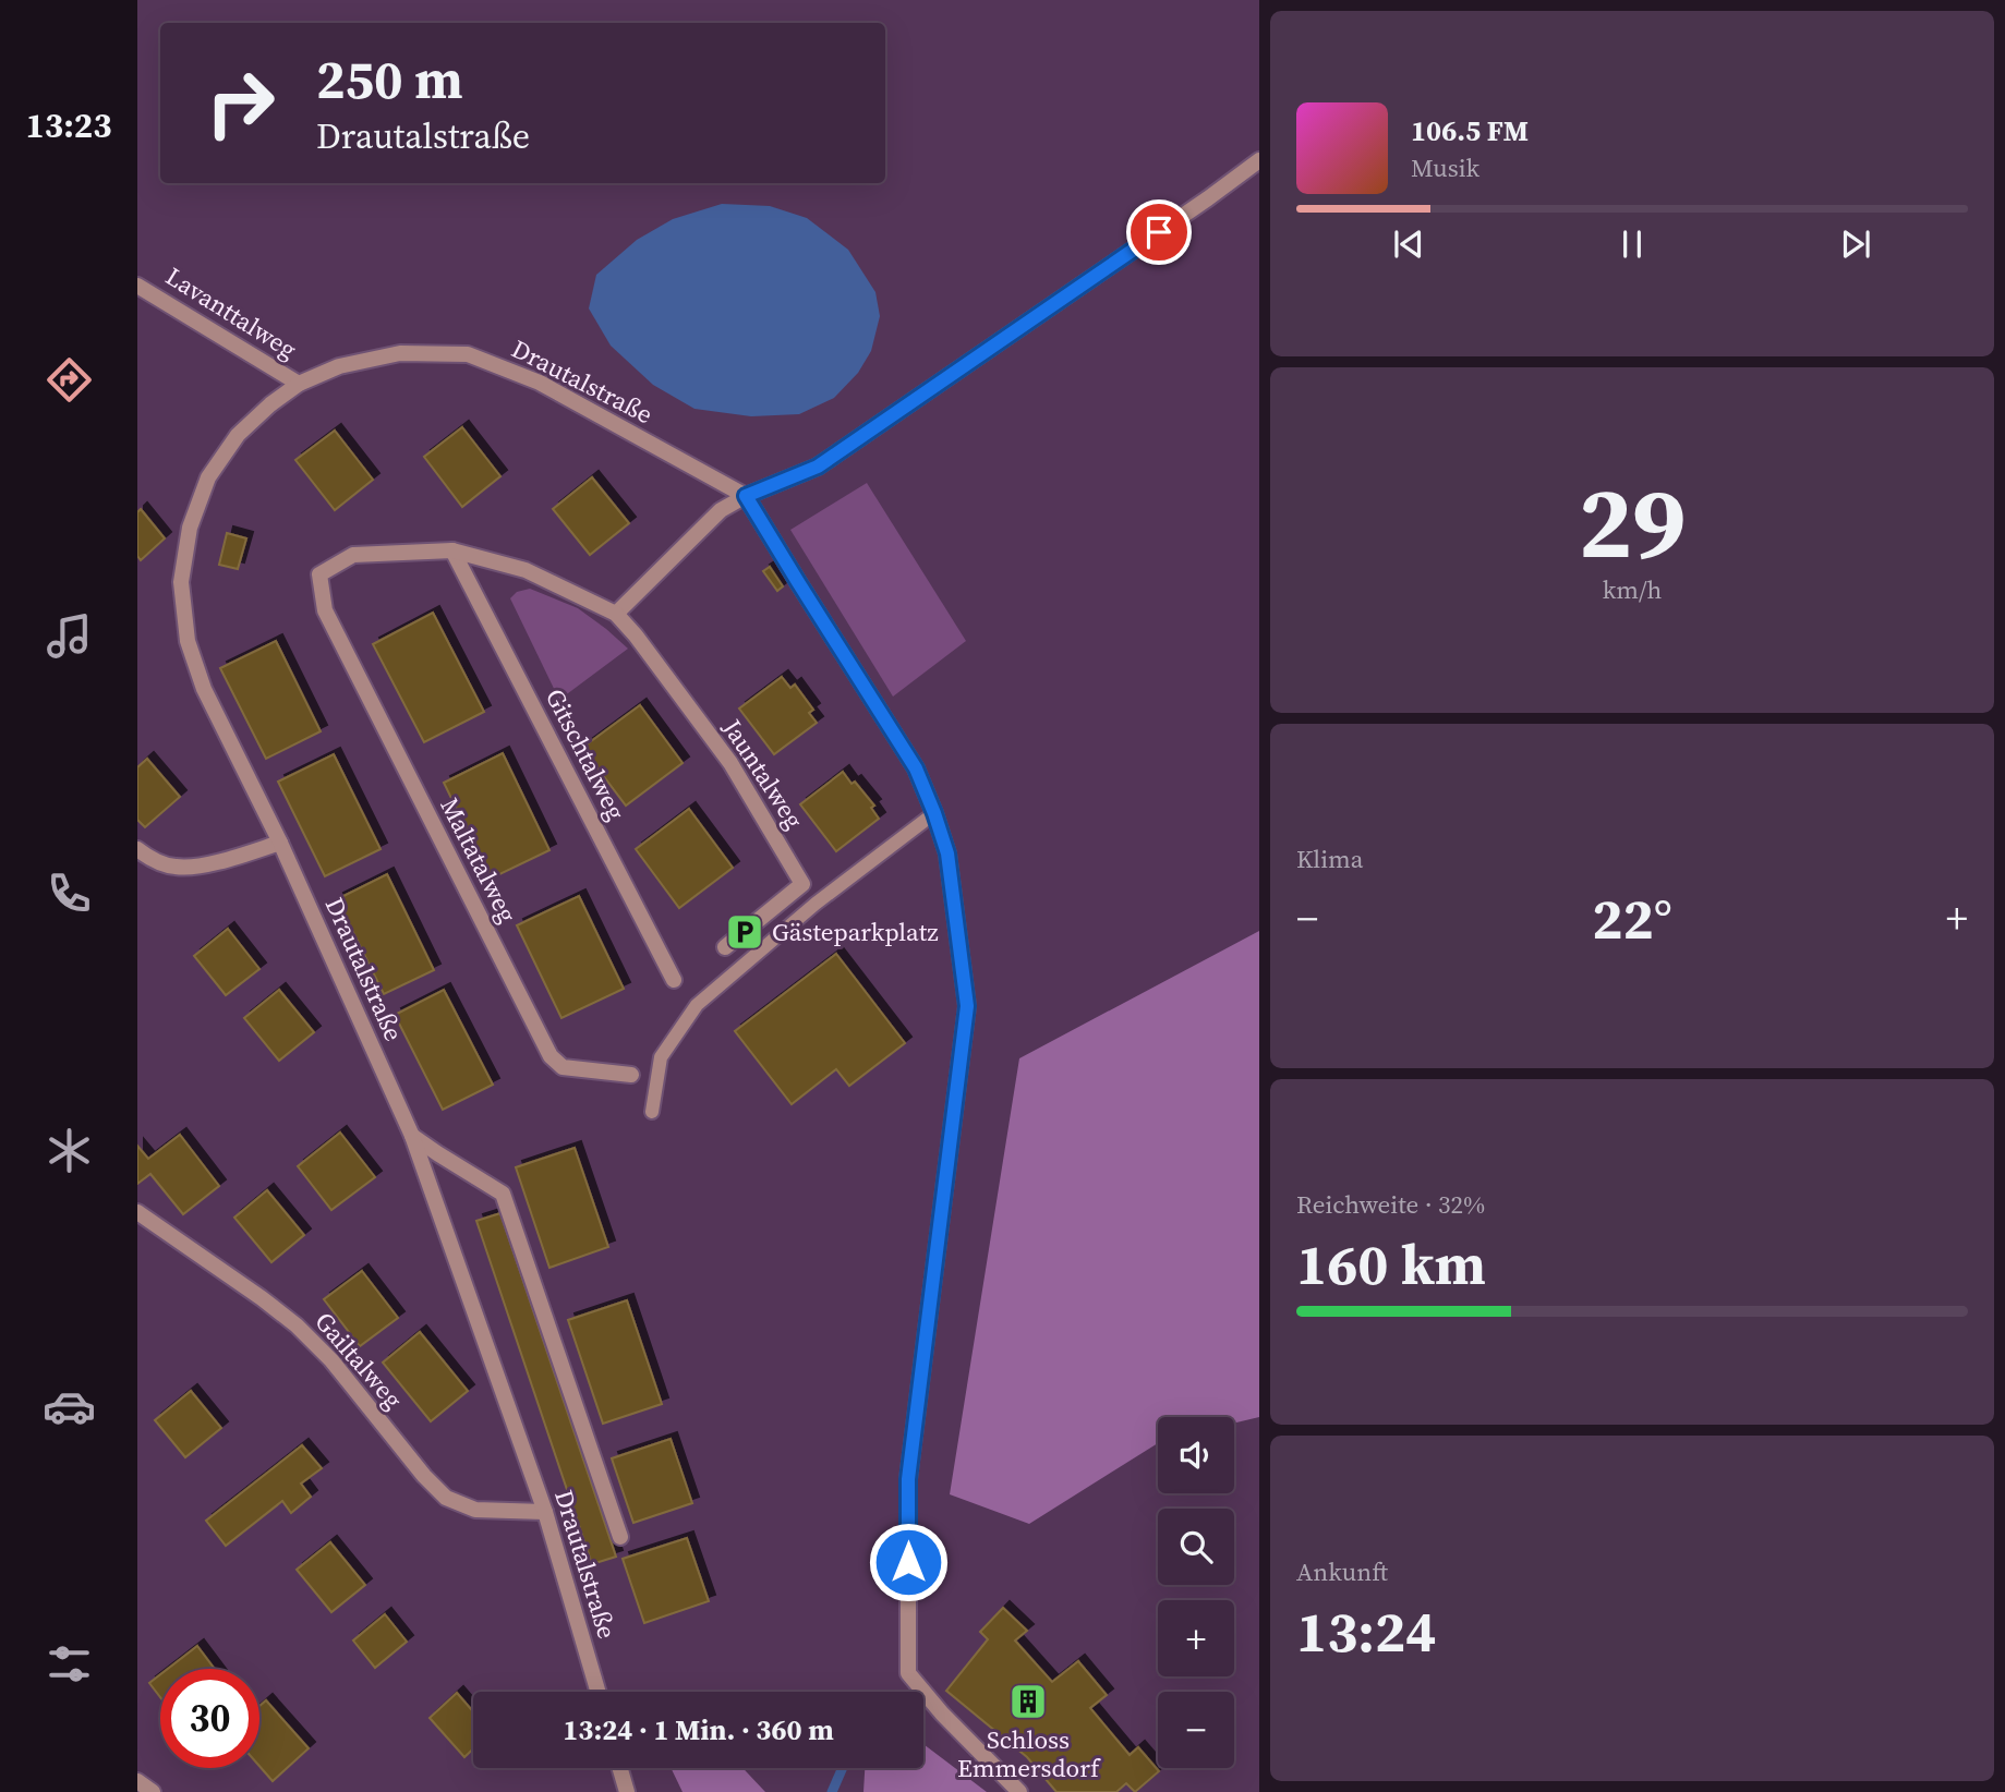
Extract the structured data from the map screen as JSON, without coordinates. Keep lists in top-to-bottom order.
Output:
{
  "streets": {
    "street": [
      "Lavanttalweg",
      "Drautalstraße",
      "Gitschtalweg",
      "Jauntalweg",
      "Maltatalweg",
      "Gailtalweg"
    ]
  },
  "crossings": [
    ["Lavanttalweg", "Drautalstraße"],
    ["Drautalstraße", "Gailtalweg"],
    ["Gitschtalweg", "Maltatalweg"]
  ],
  "places": {
    "parking": ["Gästeparkplatz"],
    "building": ["Schloss Emmersdorf"]
  },
  "page": {
    "tabs": "13:23",
    "turn": ["250 m", "Drautalstraße"],
    "song": ["106.5 FM", "Musik"],
    "tile": [
      ["29", "km/h"],
      "Klima",
      ["Reichweite · 32%", "160 km"],
      ["Ankunft", "13:24"]
    ],
    "heat": ["−", "22°", "+"],
    "map_buttons": ["+", "−"],
    "limit": "30",
    "trip": "13:24 · 1 Min. · 360 m"
  }
}
